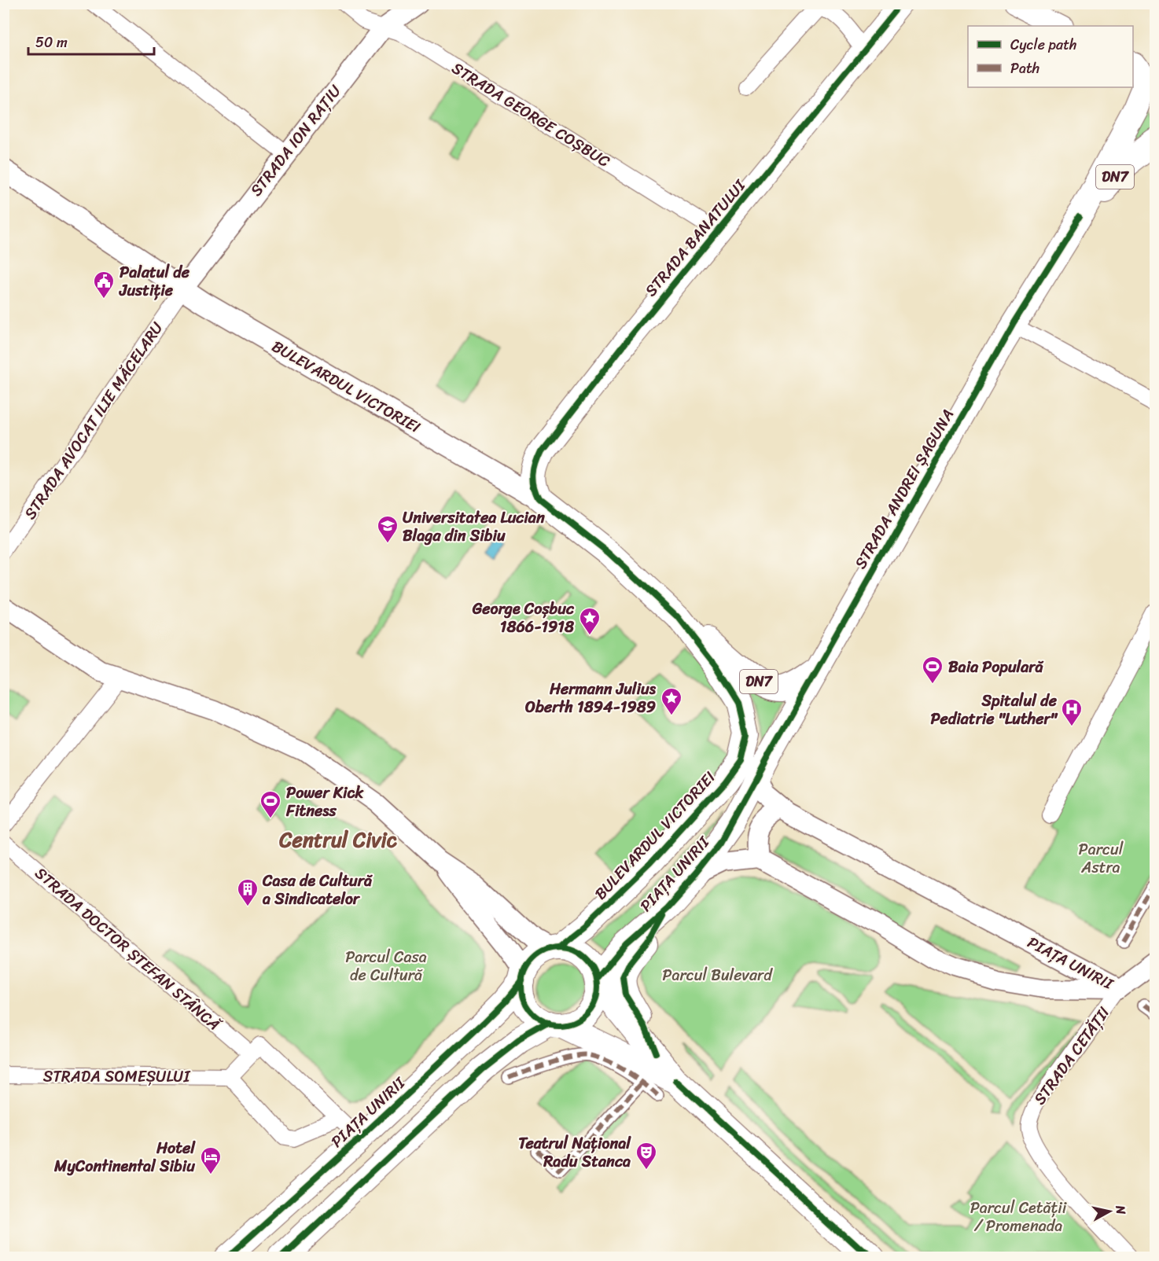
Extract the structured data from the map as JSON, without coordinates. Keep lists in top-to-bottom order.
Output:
{
  "streets": {
    "main road": [
      "DN7",
      "STRADA BANATULUI",
      "BULEVARDUL VICTORIEI",
      "STRADA ANDREI ȘAGUNA",
      "PIAȚA UNIRII"
    ],
    "street": [
      "STRADA GEORGE COȘBUC",
      "STRADA ION RAȚIU",
      "STRADA AVOCAT ILIE MĂCELARU",
      "STRADA DOCTOR ȘTEFAN STÂNCĂ",
      "STRADA CETĂȚII",
      "STRADA SOMEȘULUI"
    ]
  },
  "crossings": [
    ["STRADA GEORGE COȘBUC", "STRADA ION RAȚIU"],
    ["STRADA GEORGE COȘBUC", "STRADA BANATULUI"],
    ["STRADA ION RAȚIU", "BULEVARDUL VICTORIEI"],
    ["STRADA ION RAȚIU", "STRADA AVOCAT ILIE MĂCELARU"],
    ["STRADA BANATULUI", "BULEVARDUL VICTORIEI"],
    ["BULEVARDUL VICTORIEI", "STRADA AVOCAT ILIE MĂCELARU"],
    ["BULEVARDUL VICTORIEI", "STRADA ANDREI ȘAGUNA"],
    ["BULEVARDUL VICTORIEI", "PIAȚA UNIRII"],
    ["STRADA ANDREI ȘAGUNA", "PIAȚA UNIRII"],
    ["PIAȚA UNIRII", "STRADA CETĂȚII"]
  ],
  "districts": ["Centrul Civic"],
  "parks": [
    "Parcul Astra",
    "Parcul Casa de Cultură",
    "Parcul Bulevard",
    "Parcul Cetății / Promenada"
  ],
  "places": {
    "public building": ["Palatul de Justiție"],
    "school or university": ["Universitatea Lucian Blaga din Sibiu"],
    "place": ["George Coșbuc 1866-1918", "Hermann Julius Oberth 1894-1989"],
    "sports": ["Baia Populară", "Power Kick Fitness"],
    "hospital": ["Spitalul de Pediatrie \"Luther\""],
    "building": ["Casa de Cultură a Sindicatelor"],
    "theatre": ["Teatrul Național Radu Stanca"],
    "hotel": ["Hotel MyContinental Sibiu"]
  },
  "legend": ["Cycle path", "Path"],
  "scale_bar": "50 m",
  "north": "right"
}
